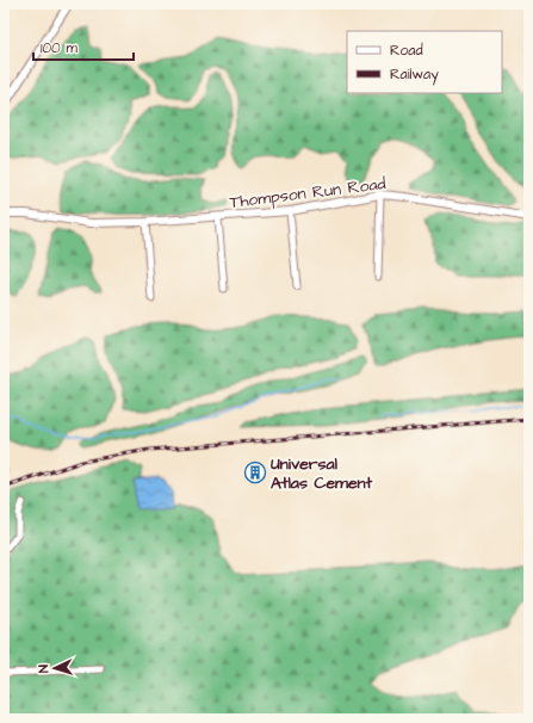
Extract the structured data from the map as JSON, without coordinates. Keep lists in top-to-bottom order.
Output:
{
  "streets": {
    "street": ["Thompson Run Road"]
  },
  "places": {
    "building": ["Universal Atlas Cement"]
  },
  "legend": ["Road", "Railway"],
  "scale_bar": "100 m",
  "north": "left"
}
